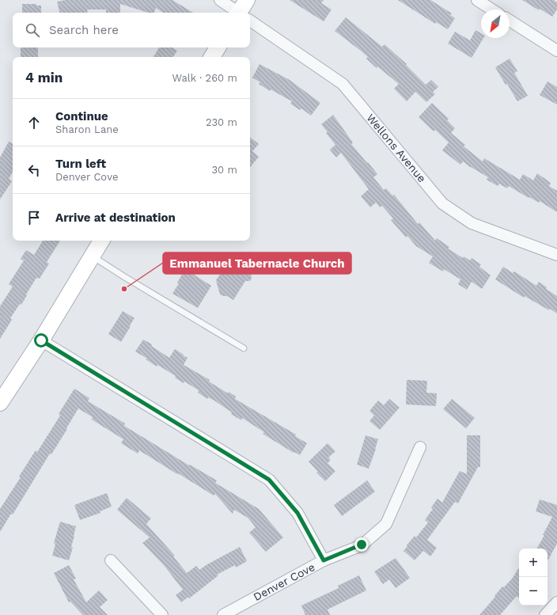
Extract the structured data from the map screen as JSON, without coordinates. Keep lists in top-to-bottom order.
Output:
{
  "streets": {
    "street": ["Wellons Avenue", "Denver Cove"]
  },
  "places": ["Emmanuel Tabernacle Church"],
  "north": "bottom left",
  "page": {
    "search": "Search here",
    "heading": ["4 min", "Walk · 260 m"],
    "list": [
      ["Continue", "Sharon Lane", "230 m"],
      ["Turn left", "Denver Cove", "30 m"],
      "Arrive at destination"
    ],
    "map_buttons": ["+", "−"]
  }
}
